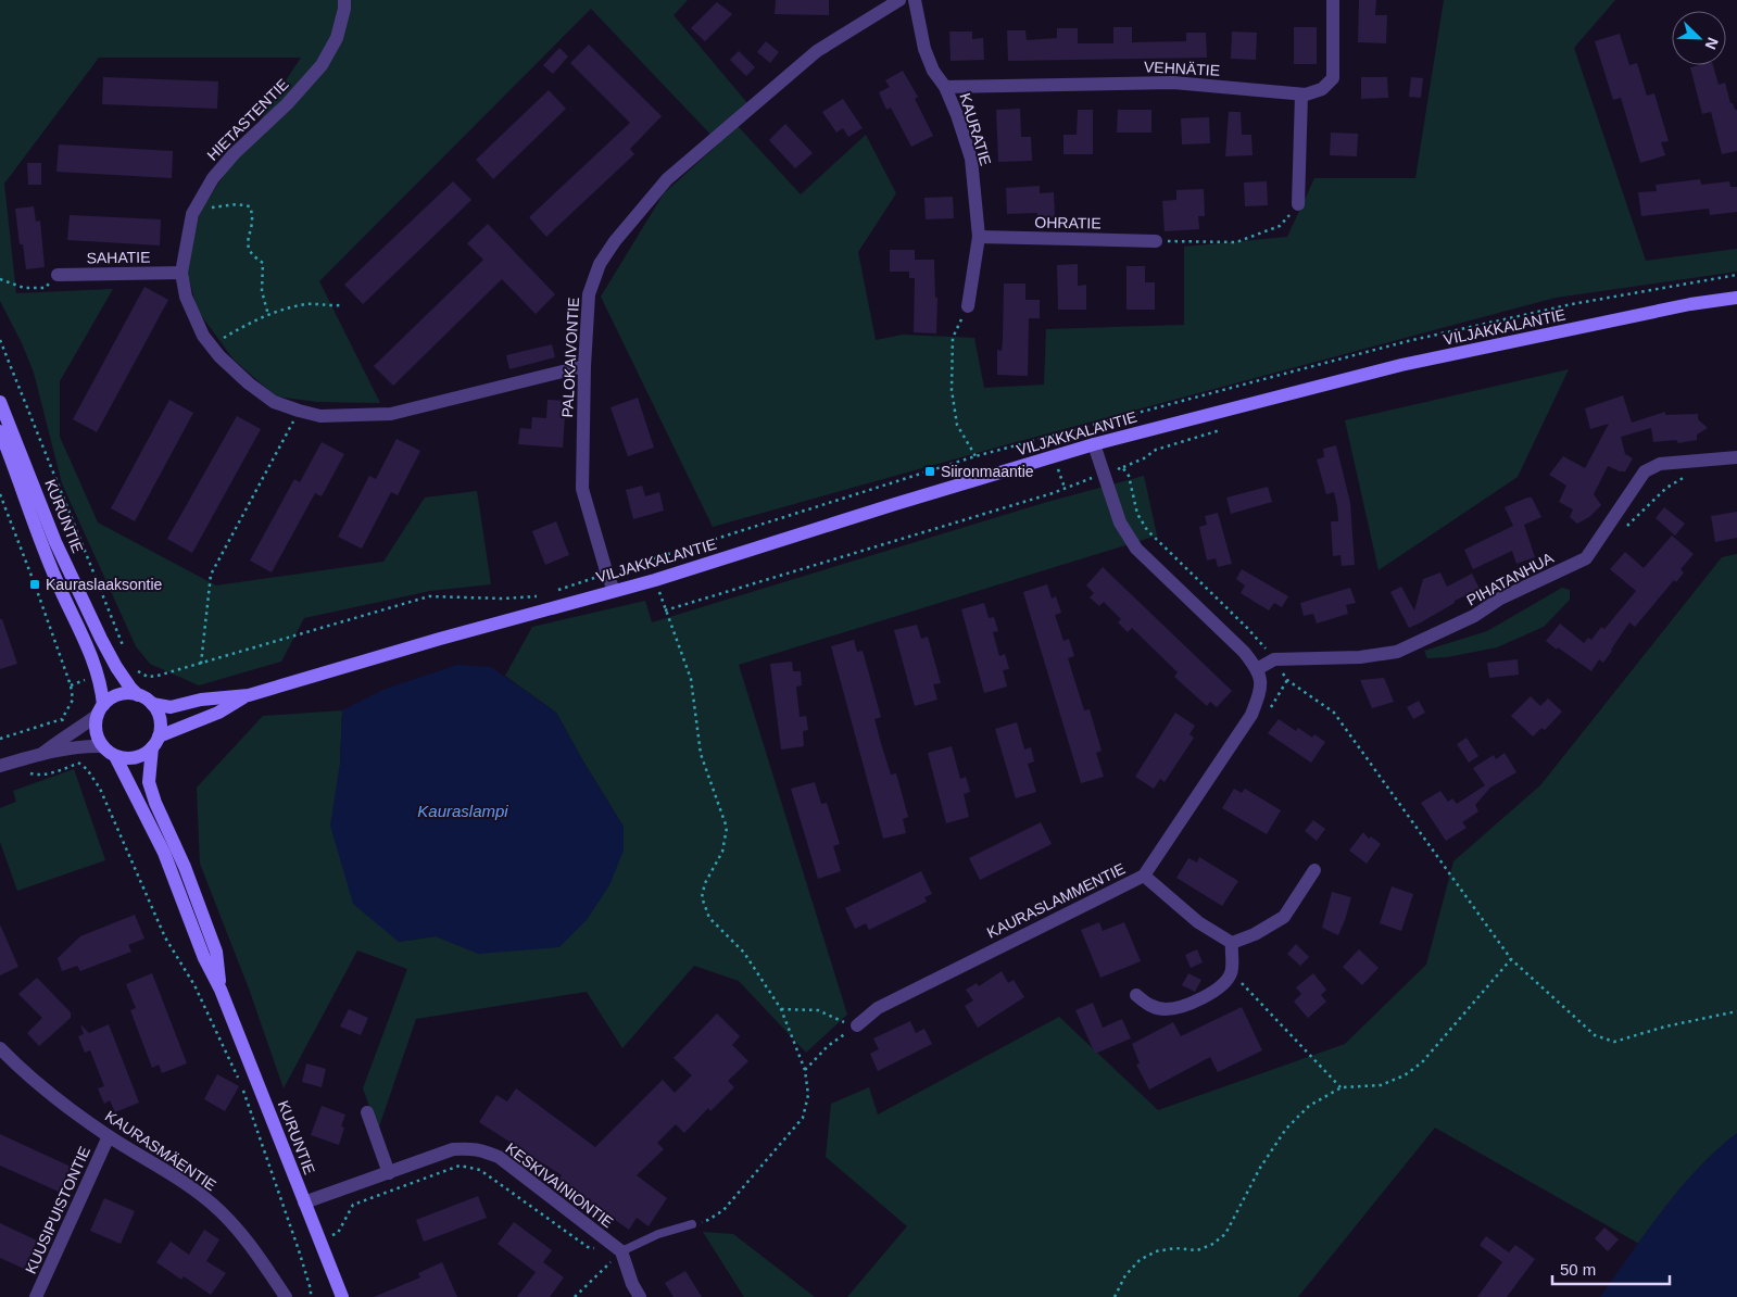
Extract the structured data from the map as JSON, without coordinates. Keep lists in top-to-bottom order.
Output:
{
  "streets": {
    "main road": ["VILJAKKALANTIE", "KURUNTIE"],
    "street": [
      "VEHNÄTIE",
      "HIETASTENTIE",
      "KAURATIE",
      "OHRATIE",
      "SAHATIE",
      "PALOKAIVONTIE",
      "PIHATANHUA",
      "KAURASLAMMENTIE",
      "KAURASMÄENTIE",
      "KESKIVAINIONTIE",
      "KUUSIPUISTONTIE"
    ]
  },
  "crossings": [
    ["VEHNÄTIE", "KAURATIE"],
    ["HIETASTENTIE", "SAHATIE"],
    ["HIETASTENTIE", "PALOKAIVONTIE"],
    ["KAURATIE", "OHRATIE"],
    ["VILJAKKALANTIE", "PALOKAIVONTIE"],
    ["VILJAKKALANTIE", "KURUNTIE"],
    ["KURUNTIE", "KESKIVAINIONTIE"],
    ["PIHATANHUA", "KAURASLAMMENTIE"],
    ["KAURASMÄENTIE", "KUUSIPUISTONTIE"]
  ],
  "water": ["Kauraslampi"],
  "places": {
    "transit": ["Siironmaantie", "Kauraslaaksontie"]
  },
  "scale_bar": "50 m",
  "north": "bottom right"
}
